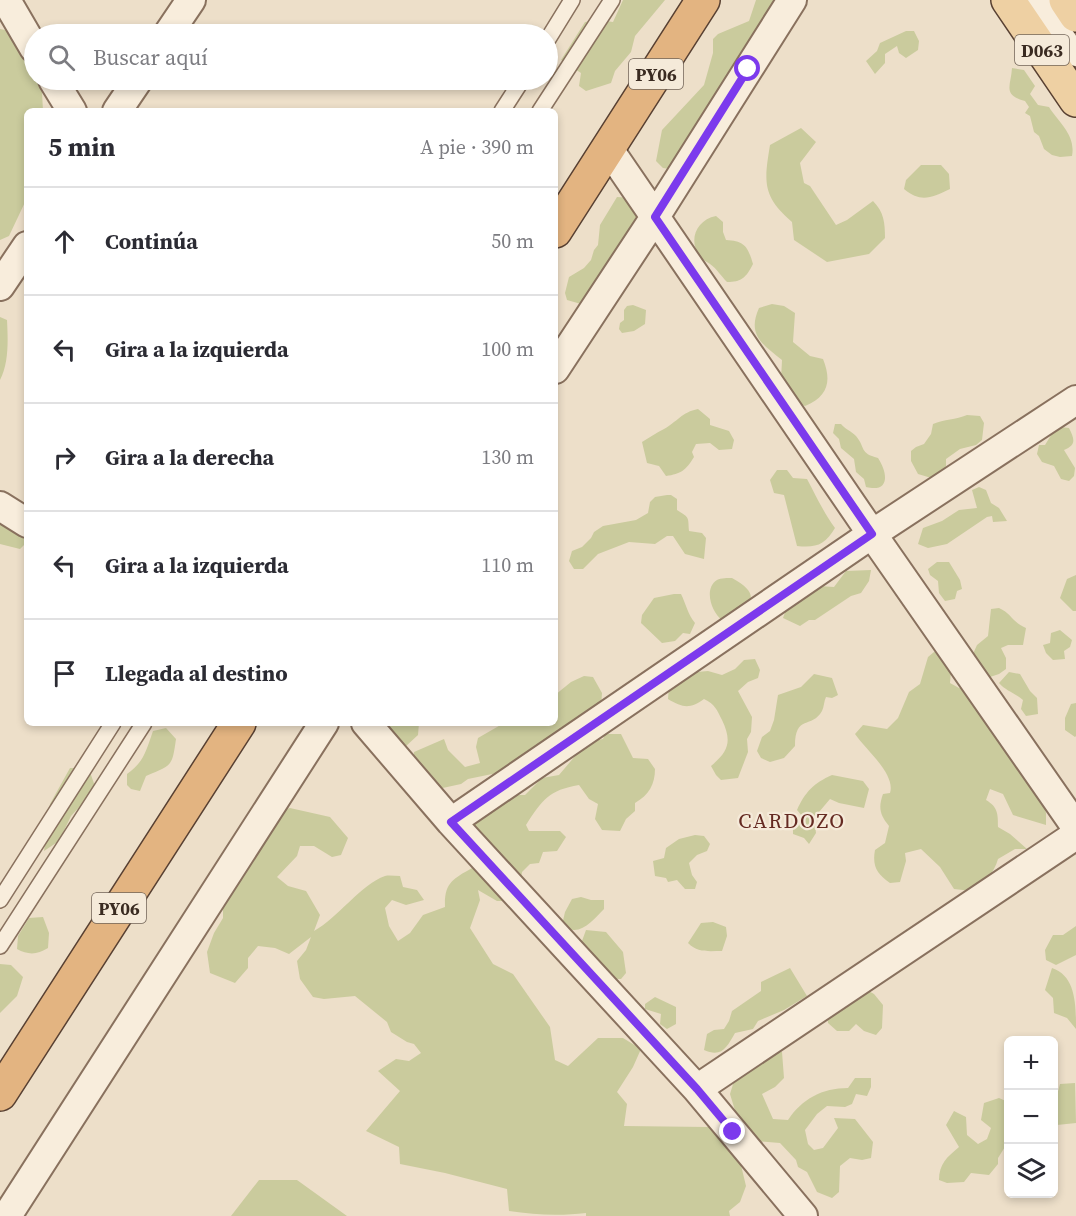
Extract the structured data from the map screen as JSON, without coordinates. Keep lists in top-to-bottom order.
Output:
{
  "streets": {
    "highway": ["PY06"],
    "main road": ["D063"]
  },
  "districts": ["CARDOZO"],
  "page": {
    "search": "Buscar aquí",
    "heading": ["5 min", "A pie · 390 m"],
    "list": [
      ["Continúa", "50 m"],
      ["Gira a la izquierda", "100 m"],
      ["Gira a la derecha", "130 m"],
      ["Gira a la izquierda", "110 m"],
      "Llegada al destino"
    ],
    "map_buttons": ["+", "−"]
  }
}
